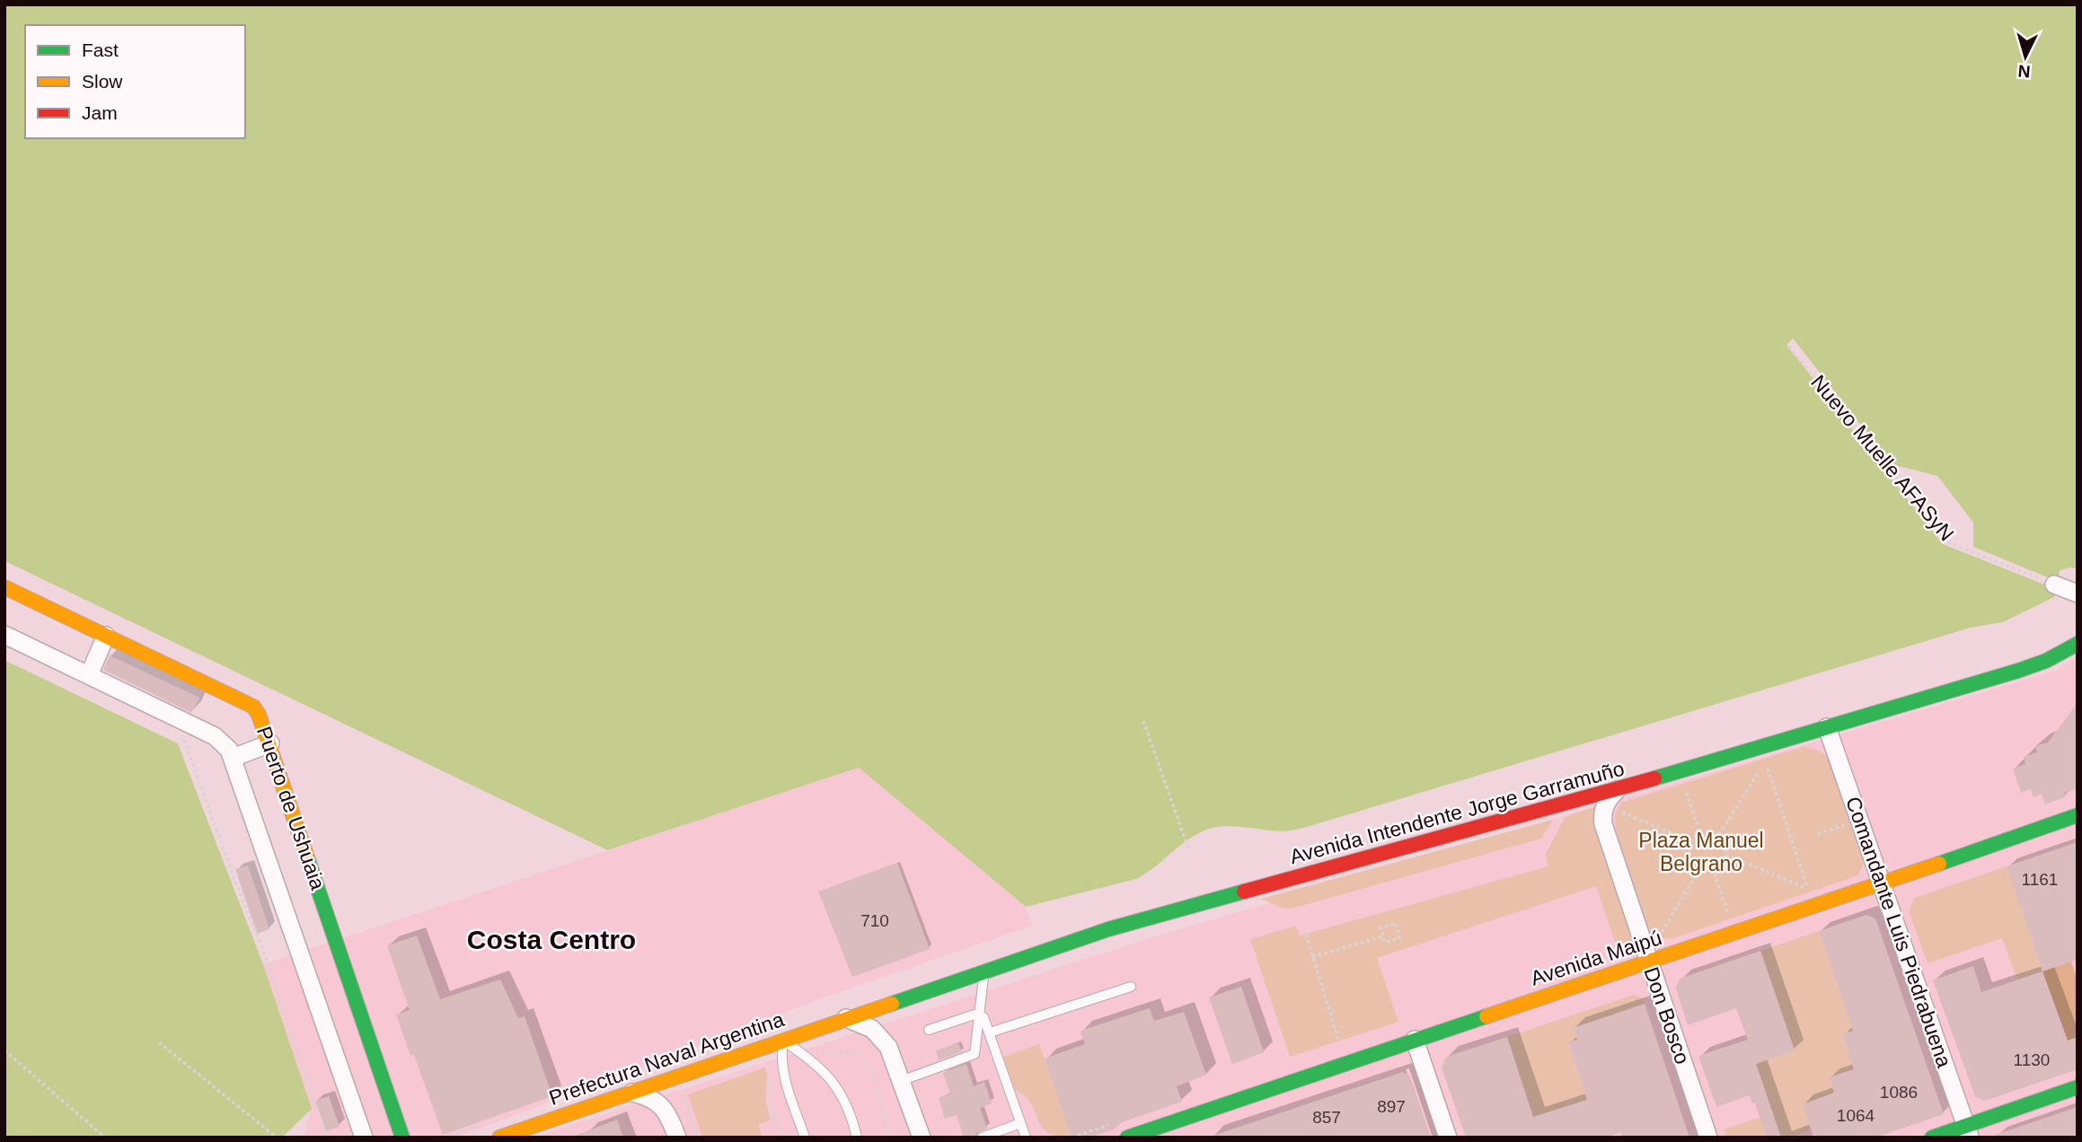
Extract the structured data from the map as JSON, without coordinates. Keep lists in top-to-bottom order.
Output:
{
  "streets": {
    "main road": [
      "Puerto de Ushuaia",
      "Avenida Intendente Jorge Garramuño",
      "Avenida Maipú",
      "Prefectura Naval Argentina"
    ],
    "street": ["Comandante Luis Piedrabuena", "Don Bosco"],
    "path": ["Nuevo Muelle AFASyN"]
  },
  "crossings": [
    ["Avenida Intendente Jorge Garramuño", "Comandante Luis Piedrabuena"],
    ["Avenida Intendente Jorge Garramuño", "Don Bosco"],
    ["Avenida Intendente Jorge Garramuño", "Prefectura Naval Argentina"],
    ["Comandante Luis Piedrabuena", "Avenida Maipú"],
    ["Avenida Maipú", "Don Bosco"]
  ],
  "districts": ["Costa Centro"],
  "parks": ["Plaza Manuel Belgrano"],
  "house_numbers": [
    "1161",
    "710",
    "1130",
    "1086",
    "897",
    "1064",
    "857"
  ],
  "legend": ["Fast", "Slow", "Jam"],
  "north": "bottom"
}
